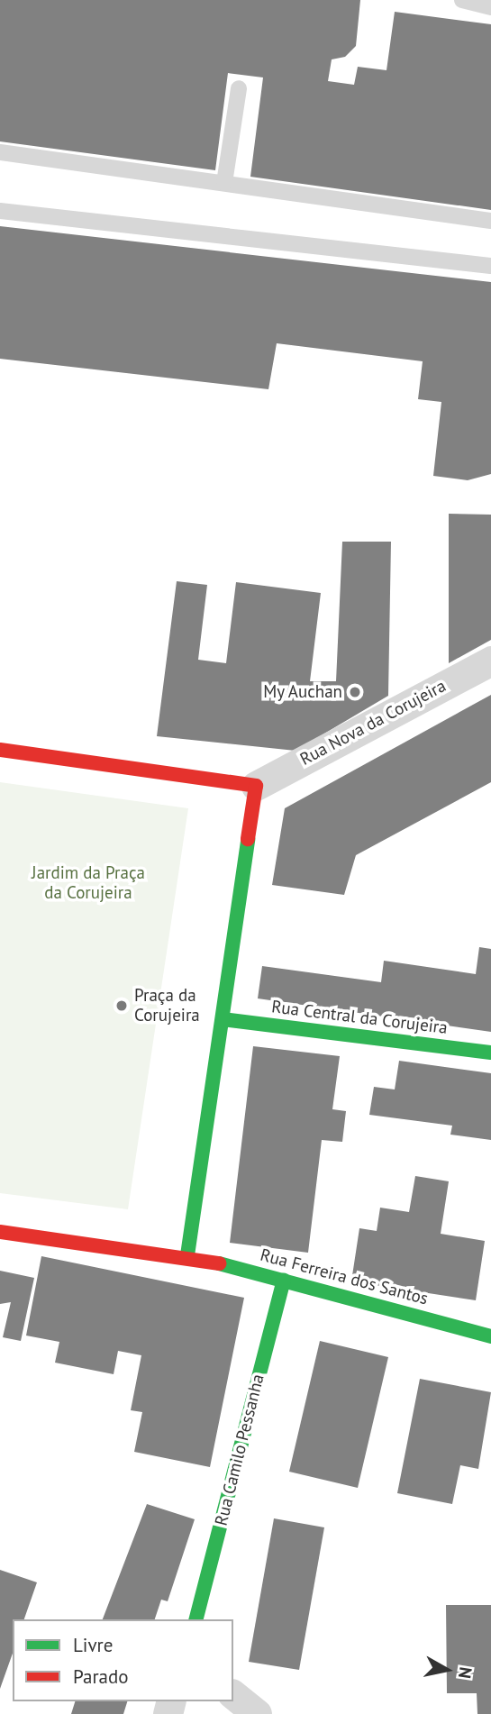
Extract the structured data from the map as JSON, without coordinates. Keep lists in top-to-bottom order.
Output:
{
  "streets": {
    "street": [
      "Rua Nova da Corujeira",
      "Rua Central da Corujeira",
      "Rua Ferreira dos Santos",
      "Rua Camilo Pessanha"
    ]
  },
  "crossings": [
    ["Rua Ferreira dos Santos", "Rua Camilo Pessanha"]
  ],
  "parks": ["Jardim da Praça da Corujeira"],
  "places": ["My Auchan", "Praça da Corujeira"],
  "legend": ["Livre", "Parado"],
  "north": "right"
}
